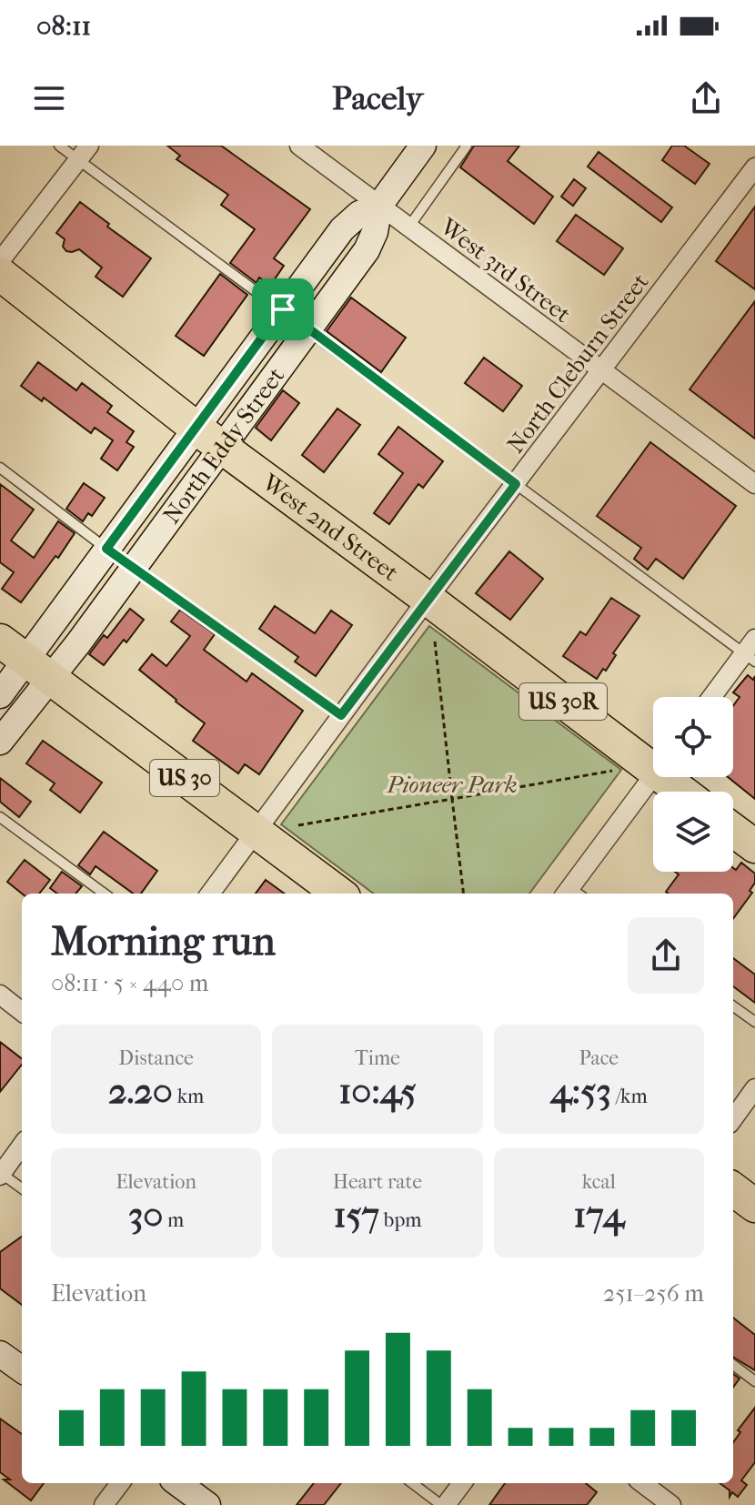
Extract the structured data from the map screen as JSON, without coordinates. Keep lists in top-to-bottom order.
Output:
{
  "streets": {
    "highway": ["West 2nd Street", "US 30R", "US 30"],
    "main road": ["North Eddy Street"],
    "street": ["West 3rd Street", "North Cleburn Street"]
  },
  "crossings": [
    ["West 3rd Street", "North Cleburn Street"],
    ["West 3rd Street", "North Eddy Street"],
    ["North Cleburn Street", "West 2nd Street"],
    ["North Cleburn Street", "US 30"],
    ["North Eddy Street", "West 2nd Street"],
    ["North Eddy Street", "US 30"]
  ],
  "parks": ["Pioneer Park"],
  "page": {
    "status": "08:11",
    "header": "Pacely",
    "heading": ["Morning run", "08:11 · 5 × 440 m"],
    "stats": [
      ["Distance", "2.20 km"],
      ["Time", "10:45"],
      ["Pace", "4:53 /km"],
      ["Elevation", "30 m"],
      ["Heart rate", "157 bpm"],
      ["kcal", "174"]
    ],
    "chart": ["Elevation", "251–256 m"]
  }
}
